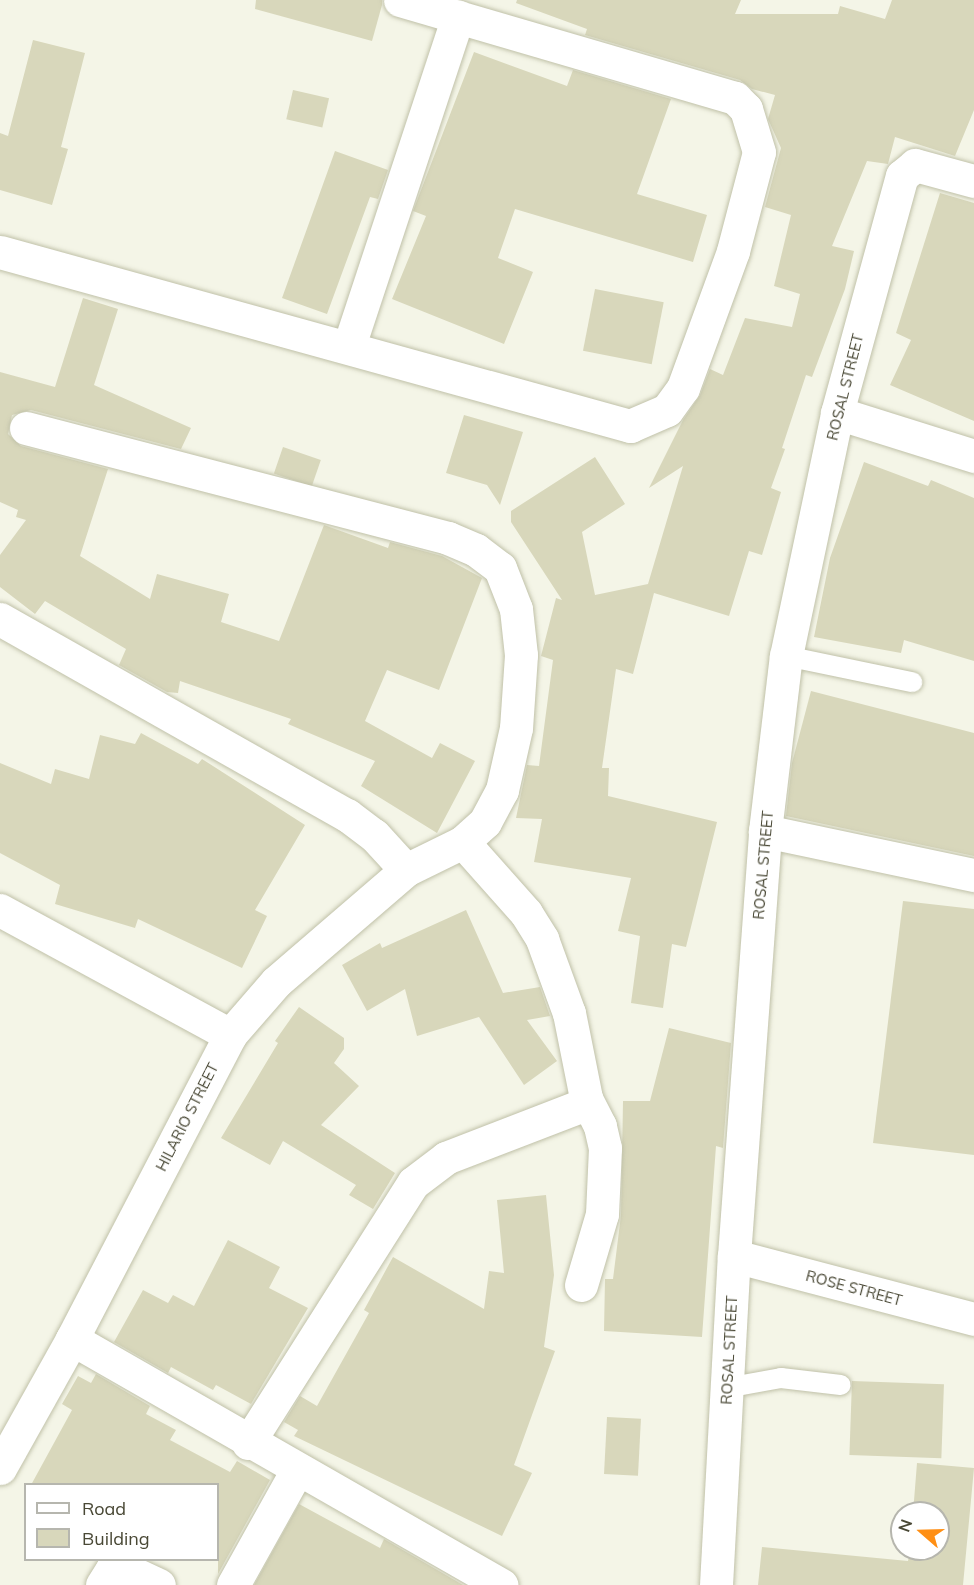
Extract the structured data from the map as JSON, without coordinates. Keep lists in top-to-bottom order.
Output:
{
  "streets": {
    "street": ["ROSAL STREET", "HILARIO STREET", "ROSE STREET"]
  },
  "crossings": [
    ["ROSAL STREET", "ROSE STREET"]
  ],
  "legend": ["Road", "Building"],
  "north": "left"
}
